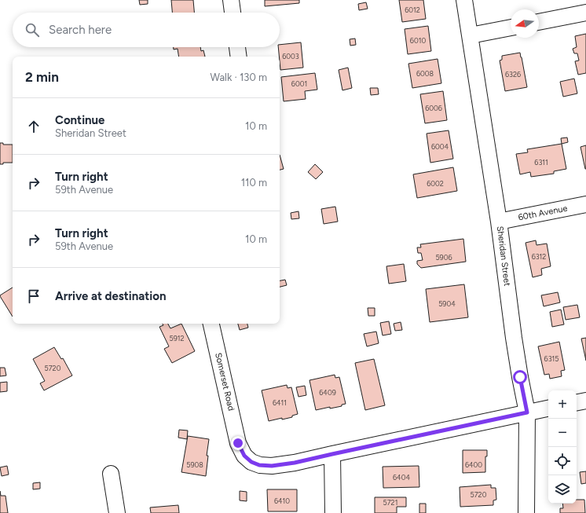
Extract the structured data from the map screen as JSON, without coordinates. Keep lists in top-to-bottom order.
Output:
{
  "streets": {
    "street": ["60th Avenue", "Sheridan Street", "Somerset Road"]
  },
  "crossings": [
    ["60th Avenue", "Sheridan Street"],
    ["Sheridan Street", "Somerset Road"]
  ],
  "house_numbers": [
    "6012",
    "6010",
    "6003",
    "6008",
    "6326",
    "6001",
    "6006",
    "6004",
    "6311",
    "6002",
    "6312",
    "5906",
    "5904",
    "5912",
    "6315",
    "5720",
    "6409",
    "6411",
    "5908",
    "6400",
    "6404",
    "5720",
    "6410",
    "5721"
  ],
  "north": "left",
  "page": {
    "search": "Search here",
    "heading": ["2 min", "Walk · 130 m"],
    "list": [
      ["Continue", "Sheridan Street", "10 m"],
      ["Turn right", "59th Avenue", "110 m"],
      ["Turn right", "59th Avenue", "10 m"],
      "Arrive at destination"
    ],
    "map_buttons": ["+", "−"]
  }
}
